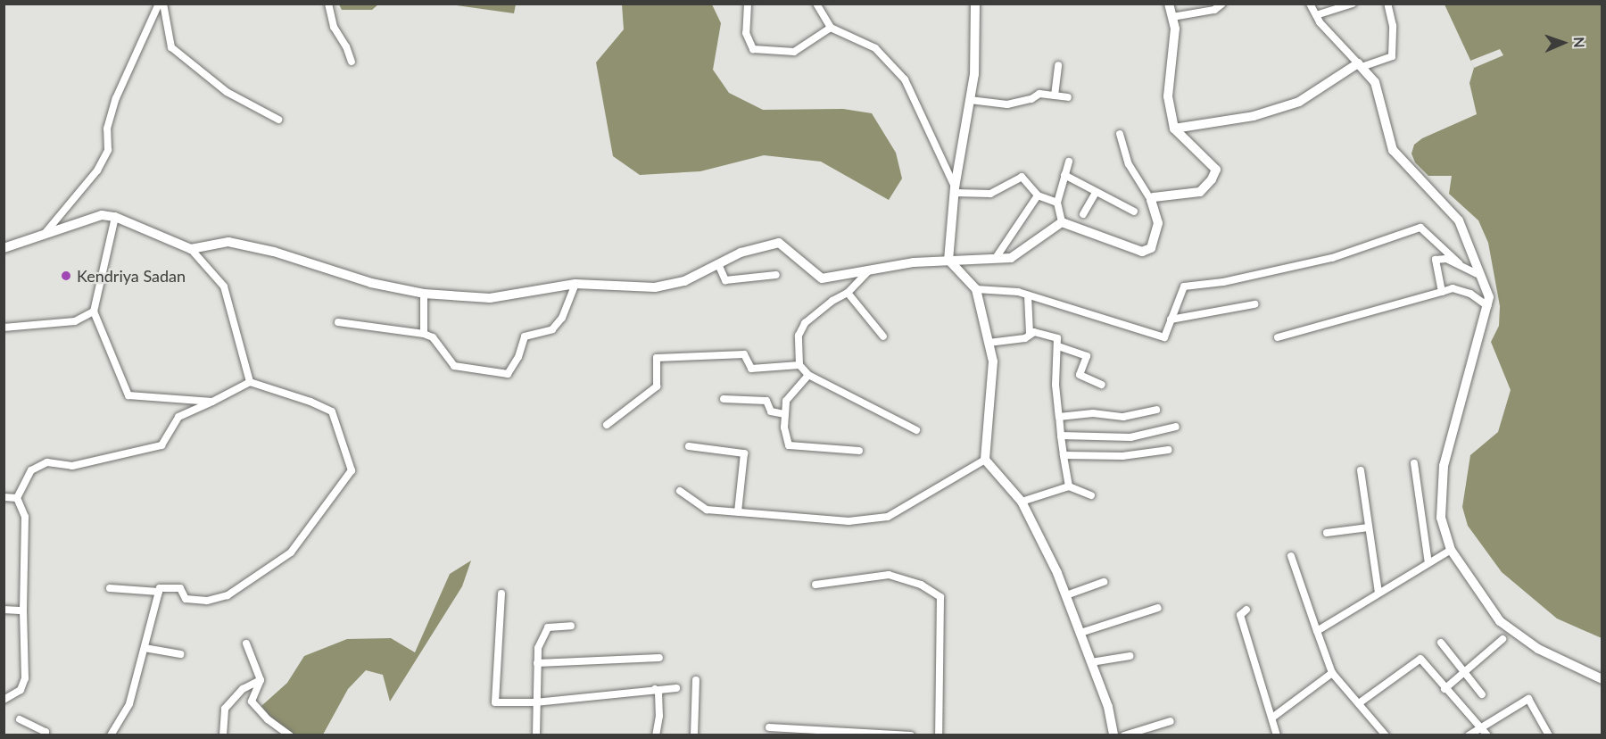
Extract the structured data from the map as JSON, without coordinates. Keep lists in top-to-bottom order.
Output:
{
  "places": ["Kendriya Sadan"],
  "north": "right"
}
